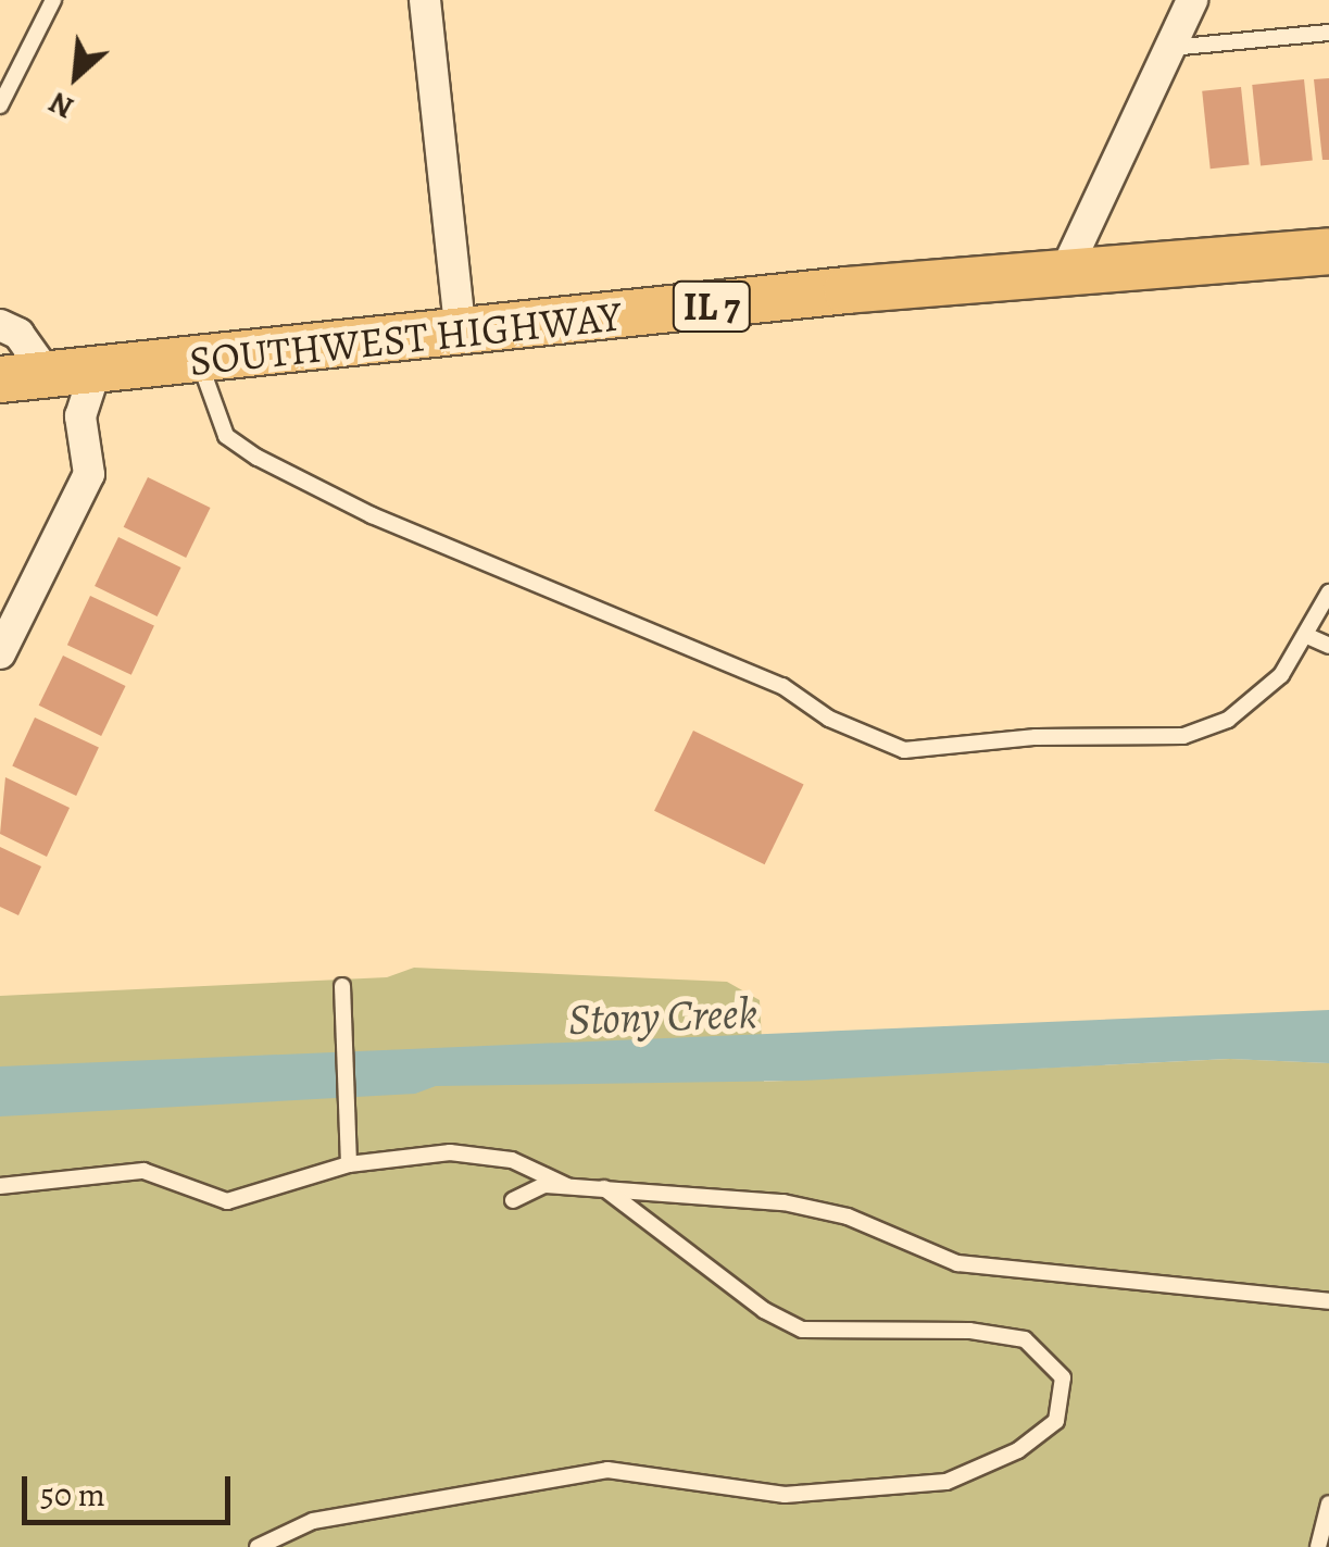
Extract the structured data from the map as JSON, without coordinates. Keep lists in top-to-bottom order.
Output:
{
  "streets": {
    "main road": ["IL 7", "SOUTHWEST HIGHWAY"]
  },
  "water": ["Stony Creek"],
  "scale_bar": "50 m",
  "north": "bottom left"
}
